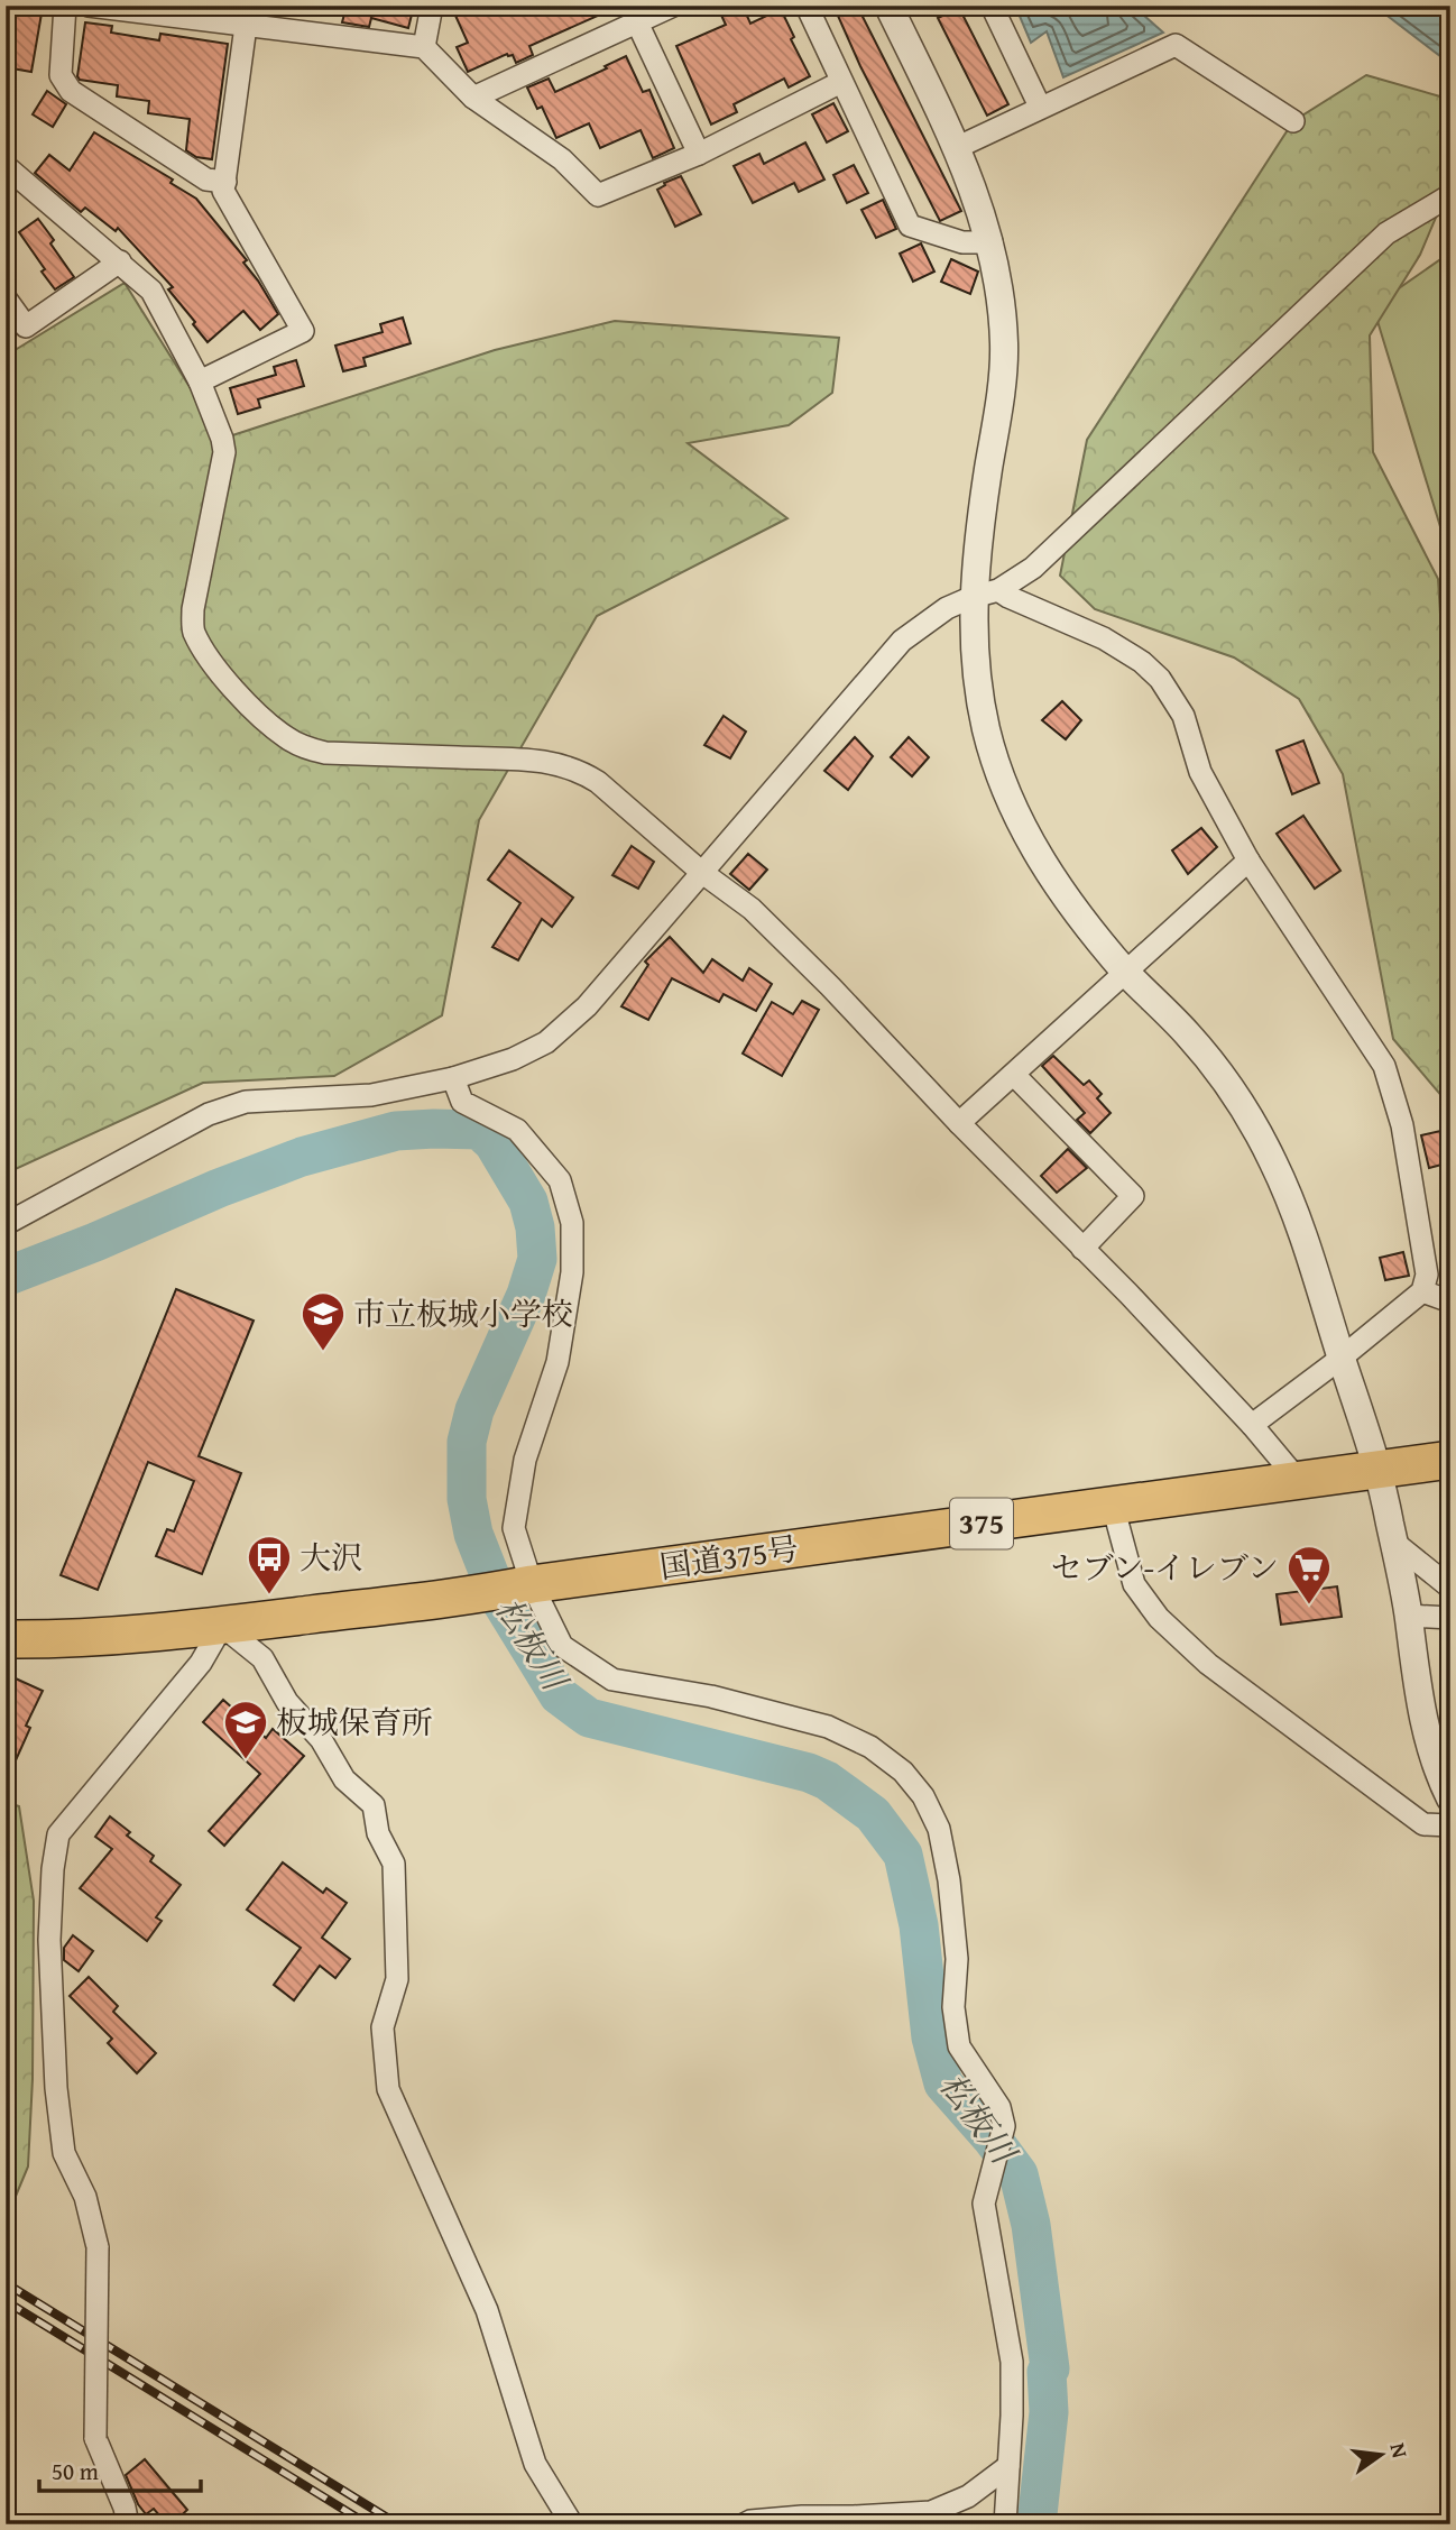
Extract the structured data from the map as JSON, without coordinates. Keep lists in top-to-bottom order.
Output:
{
  "streets": {
    "highway": ["375", "国道375号"]
  },
  "water": ["松板川"],
  "places": {
    "school or university": ["市立板城小学校", "板城保育所"],
    "bus stop": ["大沢"],
    "supermarket": ["セブン-イレブン"]
  },
  "scale_bar": "50 m",
  "north": "right"
}
